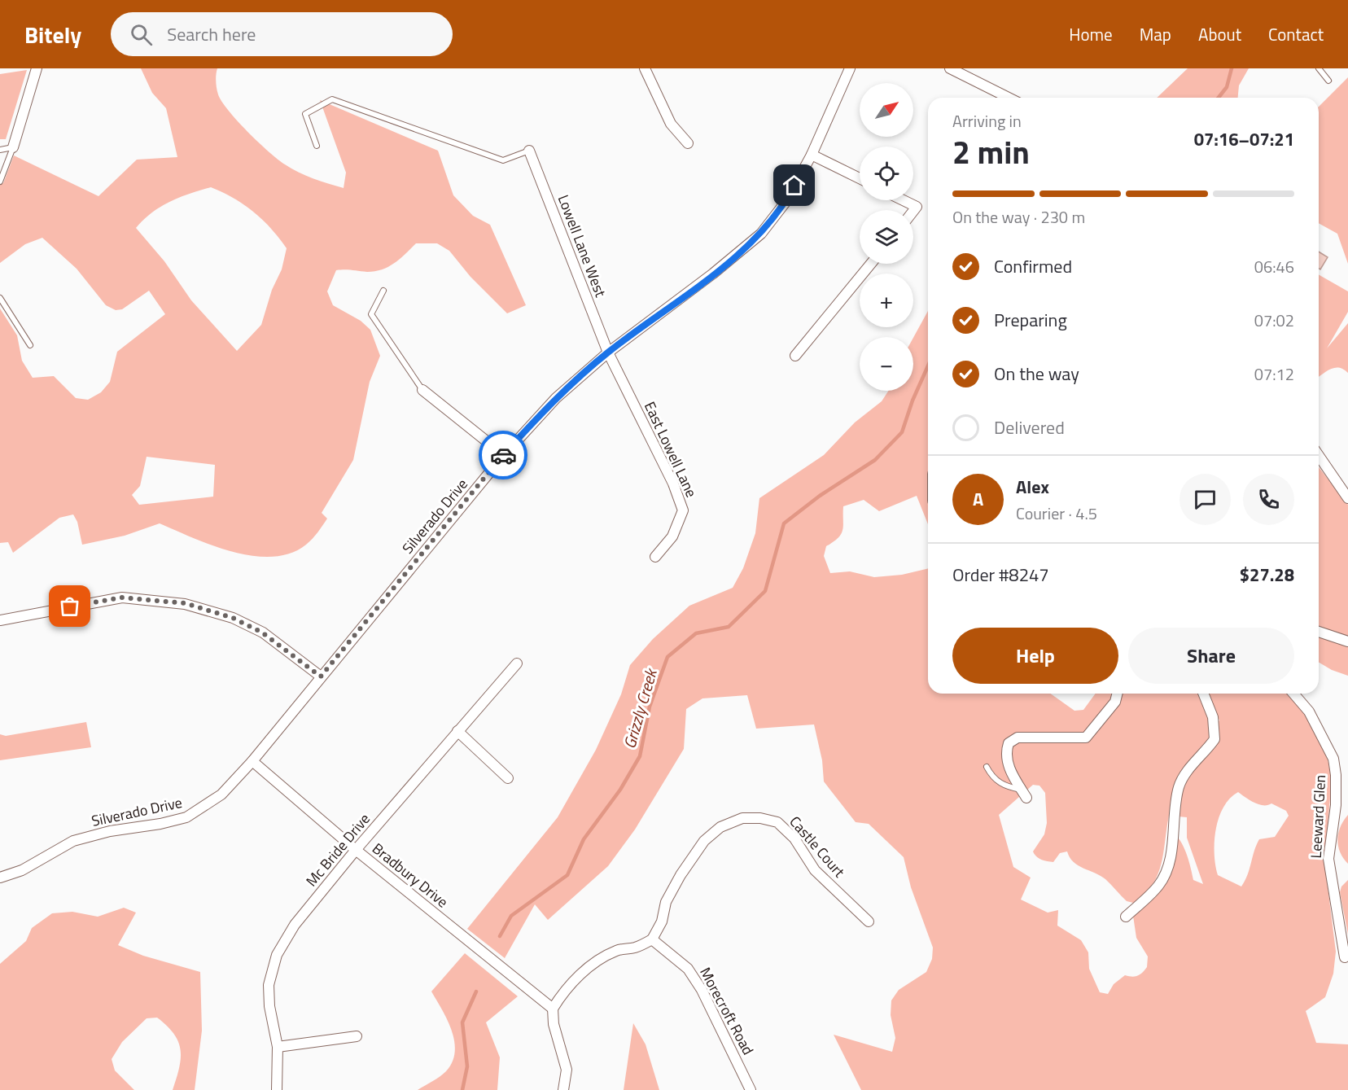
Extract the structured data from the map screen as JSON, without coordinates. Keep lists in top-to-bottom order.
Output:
{
  "streets": {
    "street": [
      "Lowell Lane West",
      "East Lowell Lane",
      "Silverado Drive",
      "Leeward Glen",
      "Castle Court",
      "Mc Bride Drive",
      "Bradbury Drive",
      "Morecroft Road"
    ]
  },
  "crossings": [
    ["Lowell Lane West", "East Lowell Lane"],
    ["Lowell Lane West", "Silverado Drive"],
    ["East Lowell Lane", "Silverado Drive"],
    ["Silverado Drive", "Bradbury Drive"],
    ["Castle Court", "Morecroft Road"],
    ["Mc Bride Drive", "Bradbury Drive"]
  ],
  "water": ["Grizzly Creek"],
  "north": "top right",
  "page": {
    "header": "Bitely",
    "search": "Search here",
    "nav": [
      "Home",
      "Map",
      "About",
      "Contact"
    ],
    "map_buttons": ["+", "−"],
    "heading": ["2 min", "Arriving in", "07:16–07:21"],
    "panel": [
      "Alex",
      "Courier · 4.5",
      "Order #8247",
      "$27.28"
    ],
    "bar": "On the way · 230 m",
    "list": [
      ["Confirmed", "06:46"],
      ["Preparing", "07:02"],
      ["On the way", "07:12"],
      "Delivered"
    ],
    "round": "A",
    "buttons": ["Help", "Share"]
  }
}
